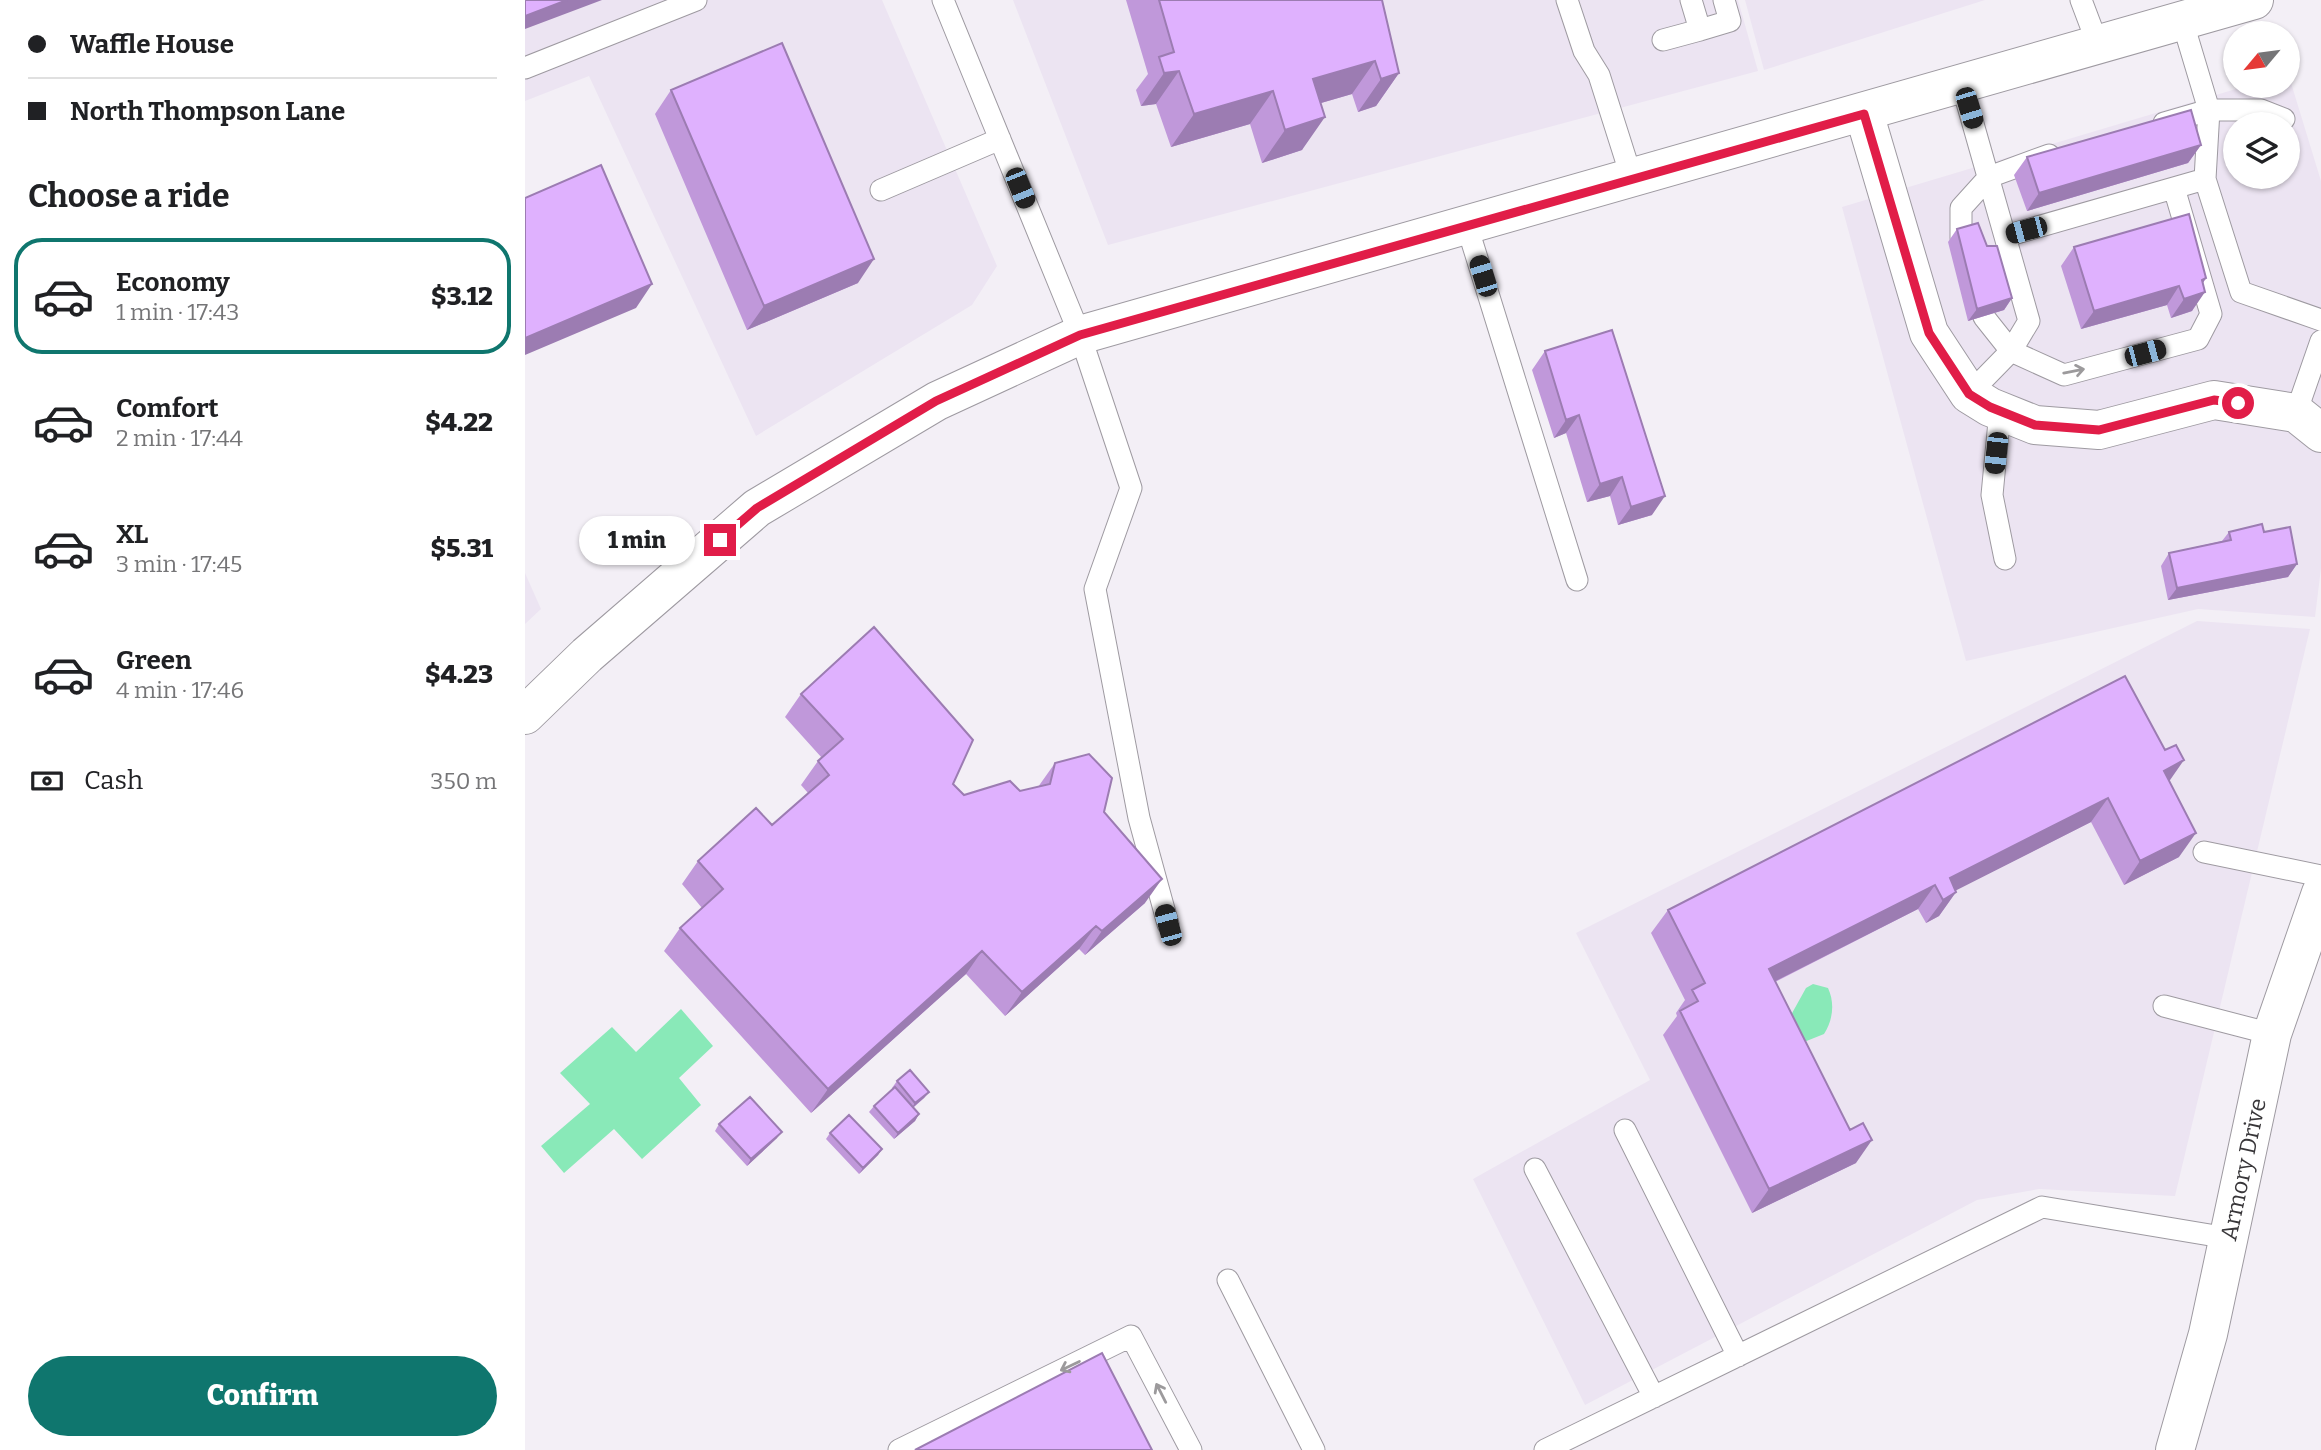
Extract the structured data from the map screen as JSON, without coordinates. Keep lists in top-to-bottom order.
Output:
{
  "streets": {
    "main road": ["Armory Drive"]
  },
  "north": "bottom left",
  "page": {
    "banner": ["Waffle House", "North Thompson Lane"],
    "heading": "Choose a ride",
    "list": [
      {
        "name": "Economy",
        "note": "1 min · 17:43",
        "value": "$3.12"
      },
      {
        "name": "Comfort",
        "note": "2 min · 17:44",
        "value": "$4.22"
      },
      {
        "name": "XL",
        "note": "3 min · 17:45",
        "value": "$5.31"
      },
      {
        "name": "Green",
        "note": "4 min · 17:46",
        "value": "$4.23"
      }
    ],
    "bubble": "1 min",
    "pay": ["Cash", "350 m"],
    "buttons": "Confirm"
  }
}
